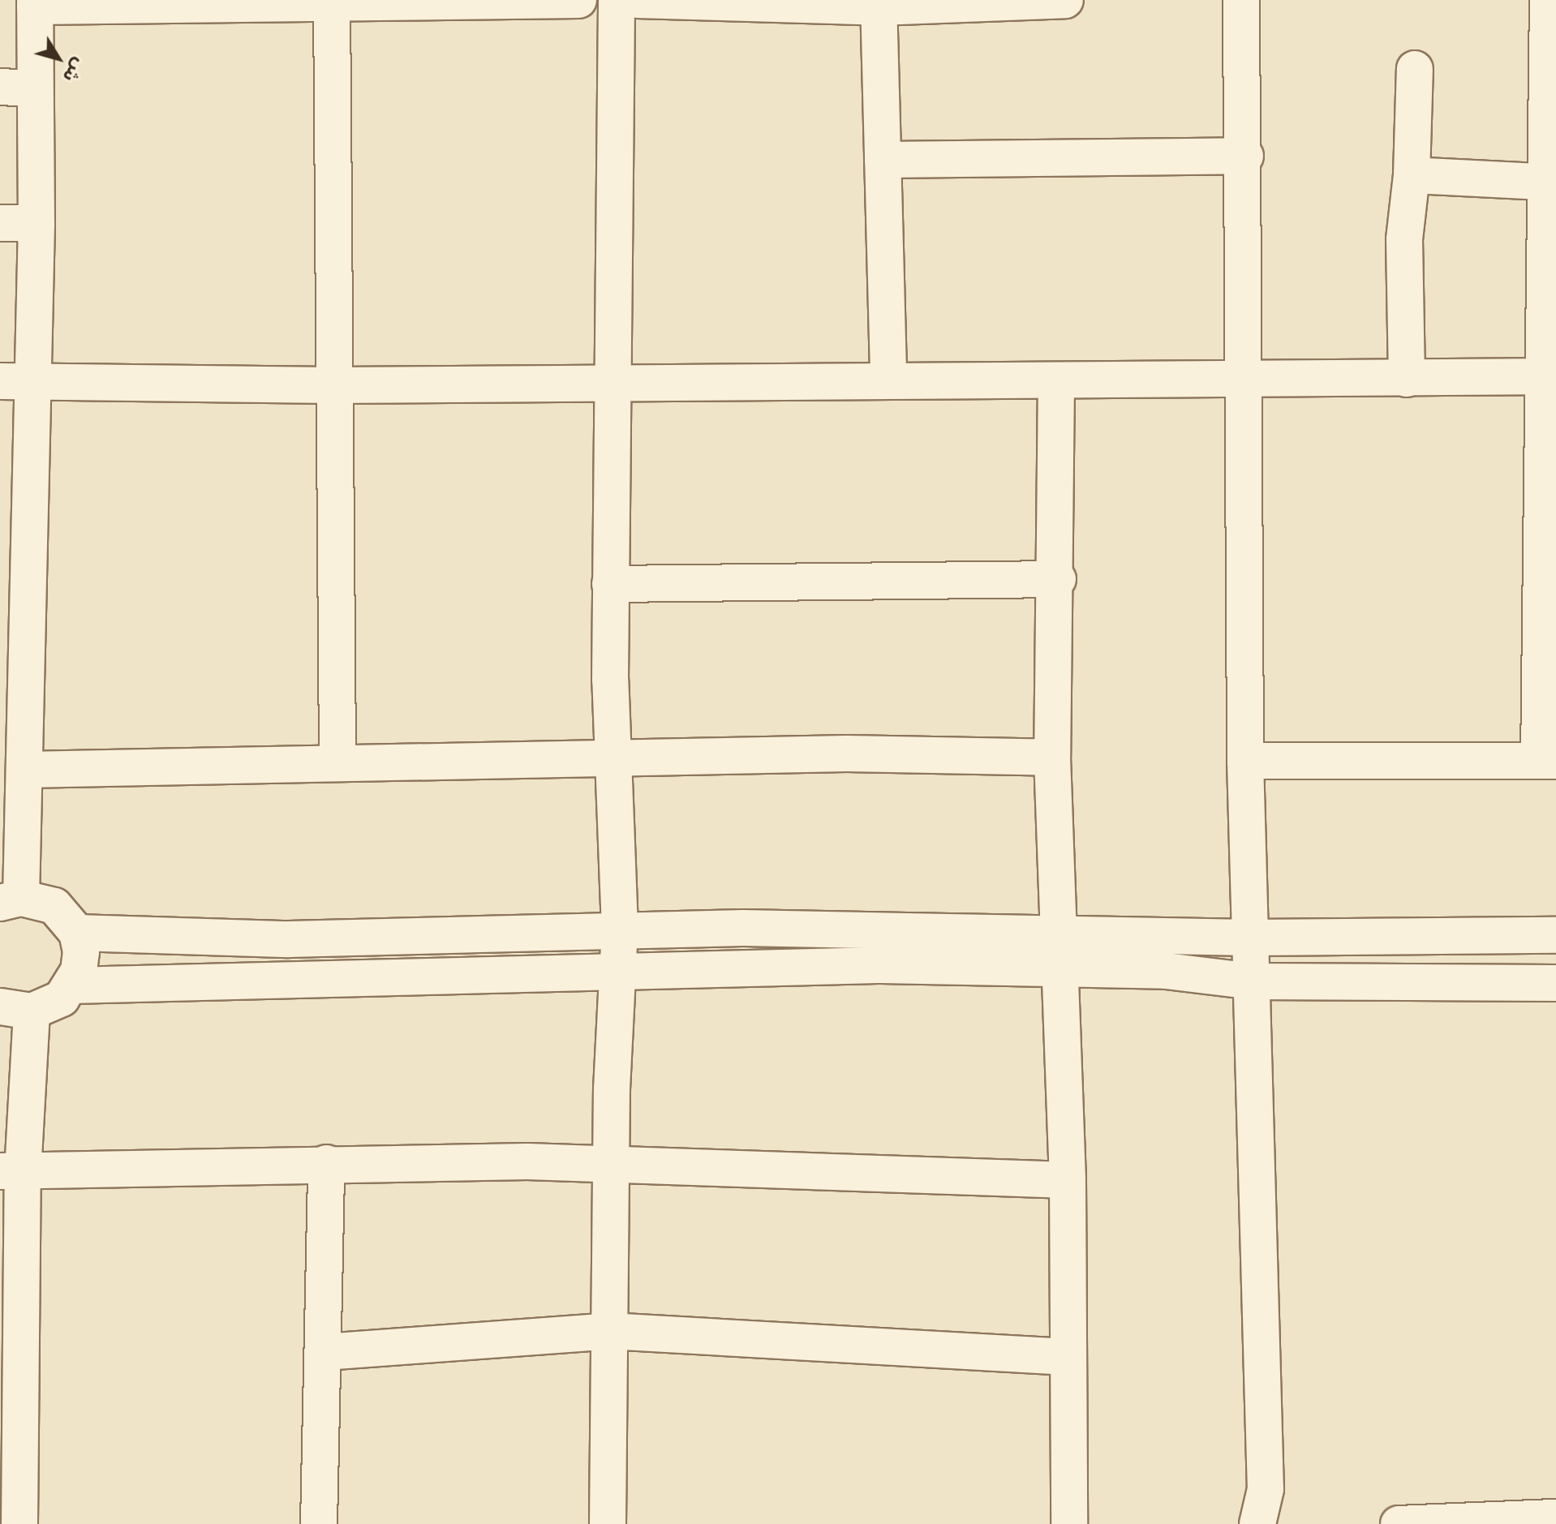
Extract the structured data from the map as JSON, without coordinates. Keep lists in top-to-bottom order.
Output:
{
  "north": "bottom right"
}
